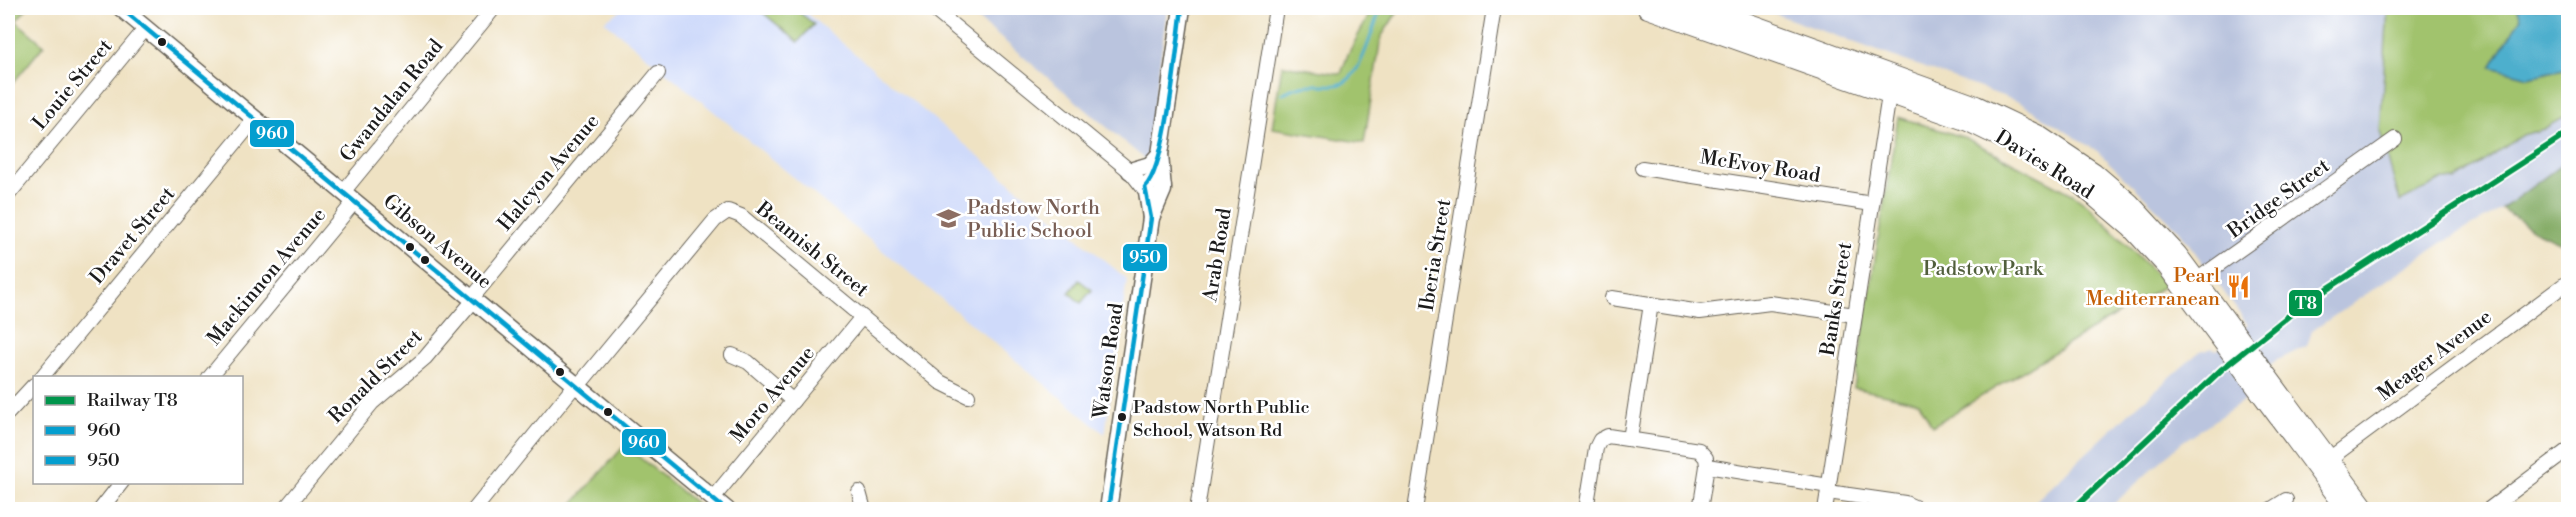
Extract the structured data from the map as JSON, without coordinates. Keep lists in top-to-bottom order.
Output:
{
  "streets": {
    "highway": ["Davies Road"],
    "main road": ["Gibson Avenue", "Watson Road"],
    "street": [
      "Louie Street",
      "Gwandalan Road",
      "McEvoy Road",
      "Halcyon Avenue",
      "Bridge Street",
      "Dravet Street",
      "Beamish Street",
      "Arab Road",
      "Iberia Street",
      "Mackinnon Avenue",
      "Banks Street",
      "Meager Avenue",
      "Ronald Street",
      "Moro Avenue"
    ]
  },
  "crossings": [
    ["Louie Street", "Gibson Avenue"],
    ["Gwandalan Road", "Gibson Avenue"],
    ["Gwandalan Road", "Mackinnon Avenue"],
    ["Davies Road", "Bridge Street"],
    ["Davies Road", "Banks Street"],
    ["Davies Road", "Meager Avenue"],
    ["McEvoy Road", "Banks Street"],
    ["Halcyon Avenue", "Gibson Avenue"],
    ["Halcyon Avenue", "Ronald Street"],
    ["Dravet Street", "Gibson Avenue"],
    ["Gibson Avenue", "Beamish Street"],
    ["Gibson Avenue", "Mackinnon Avenue"],
    ["Gibson Avenue", "Ronald Street"],
    ["Gibson Avenue", "Moro Avenue"],
    ["Beamish Street", "Moro Avenue"]
  ],
  "parks": ["Padstow Park"],
  "places": {
    "school or university": ["Padstow North Public School"],
    "restaurant": ["Pearl Mediterranean"],
    "other": ["Padstow North Public School, Watson Rd"]
  },
  "lines": ["transit line 960", "transit line 950", "rail line T8"],
  "legend": ["Railway T8", "960", "950"]
}
